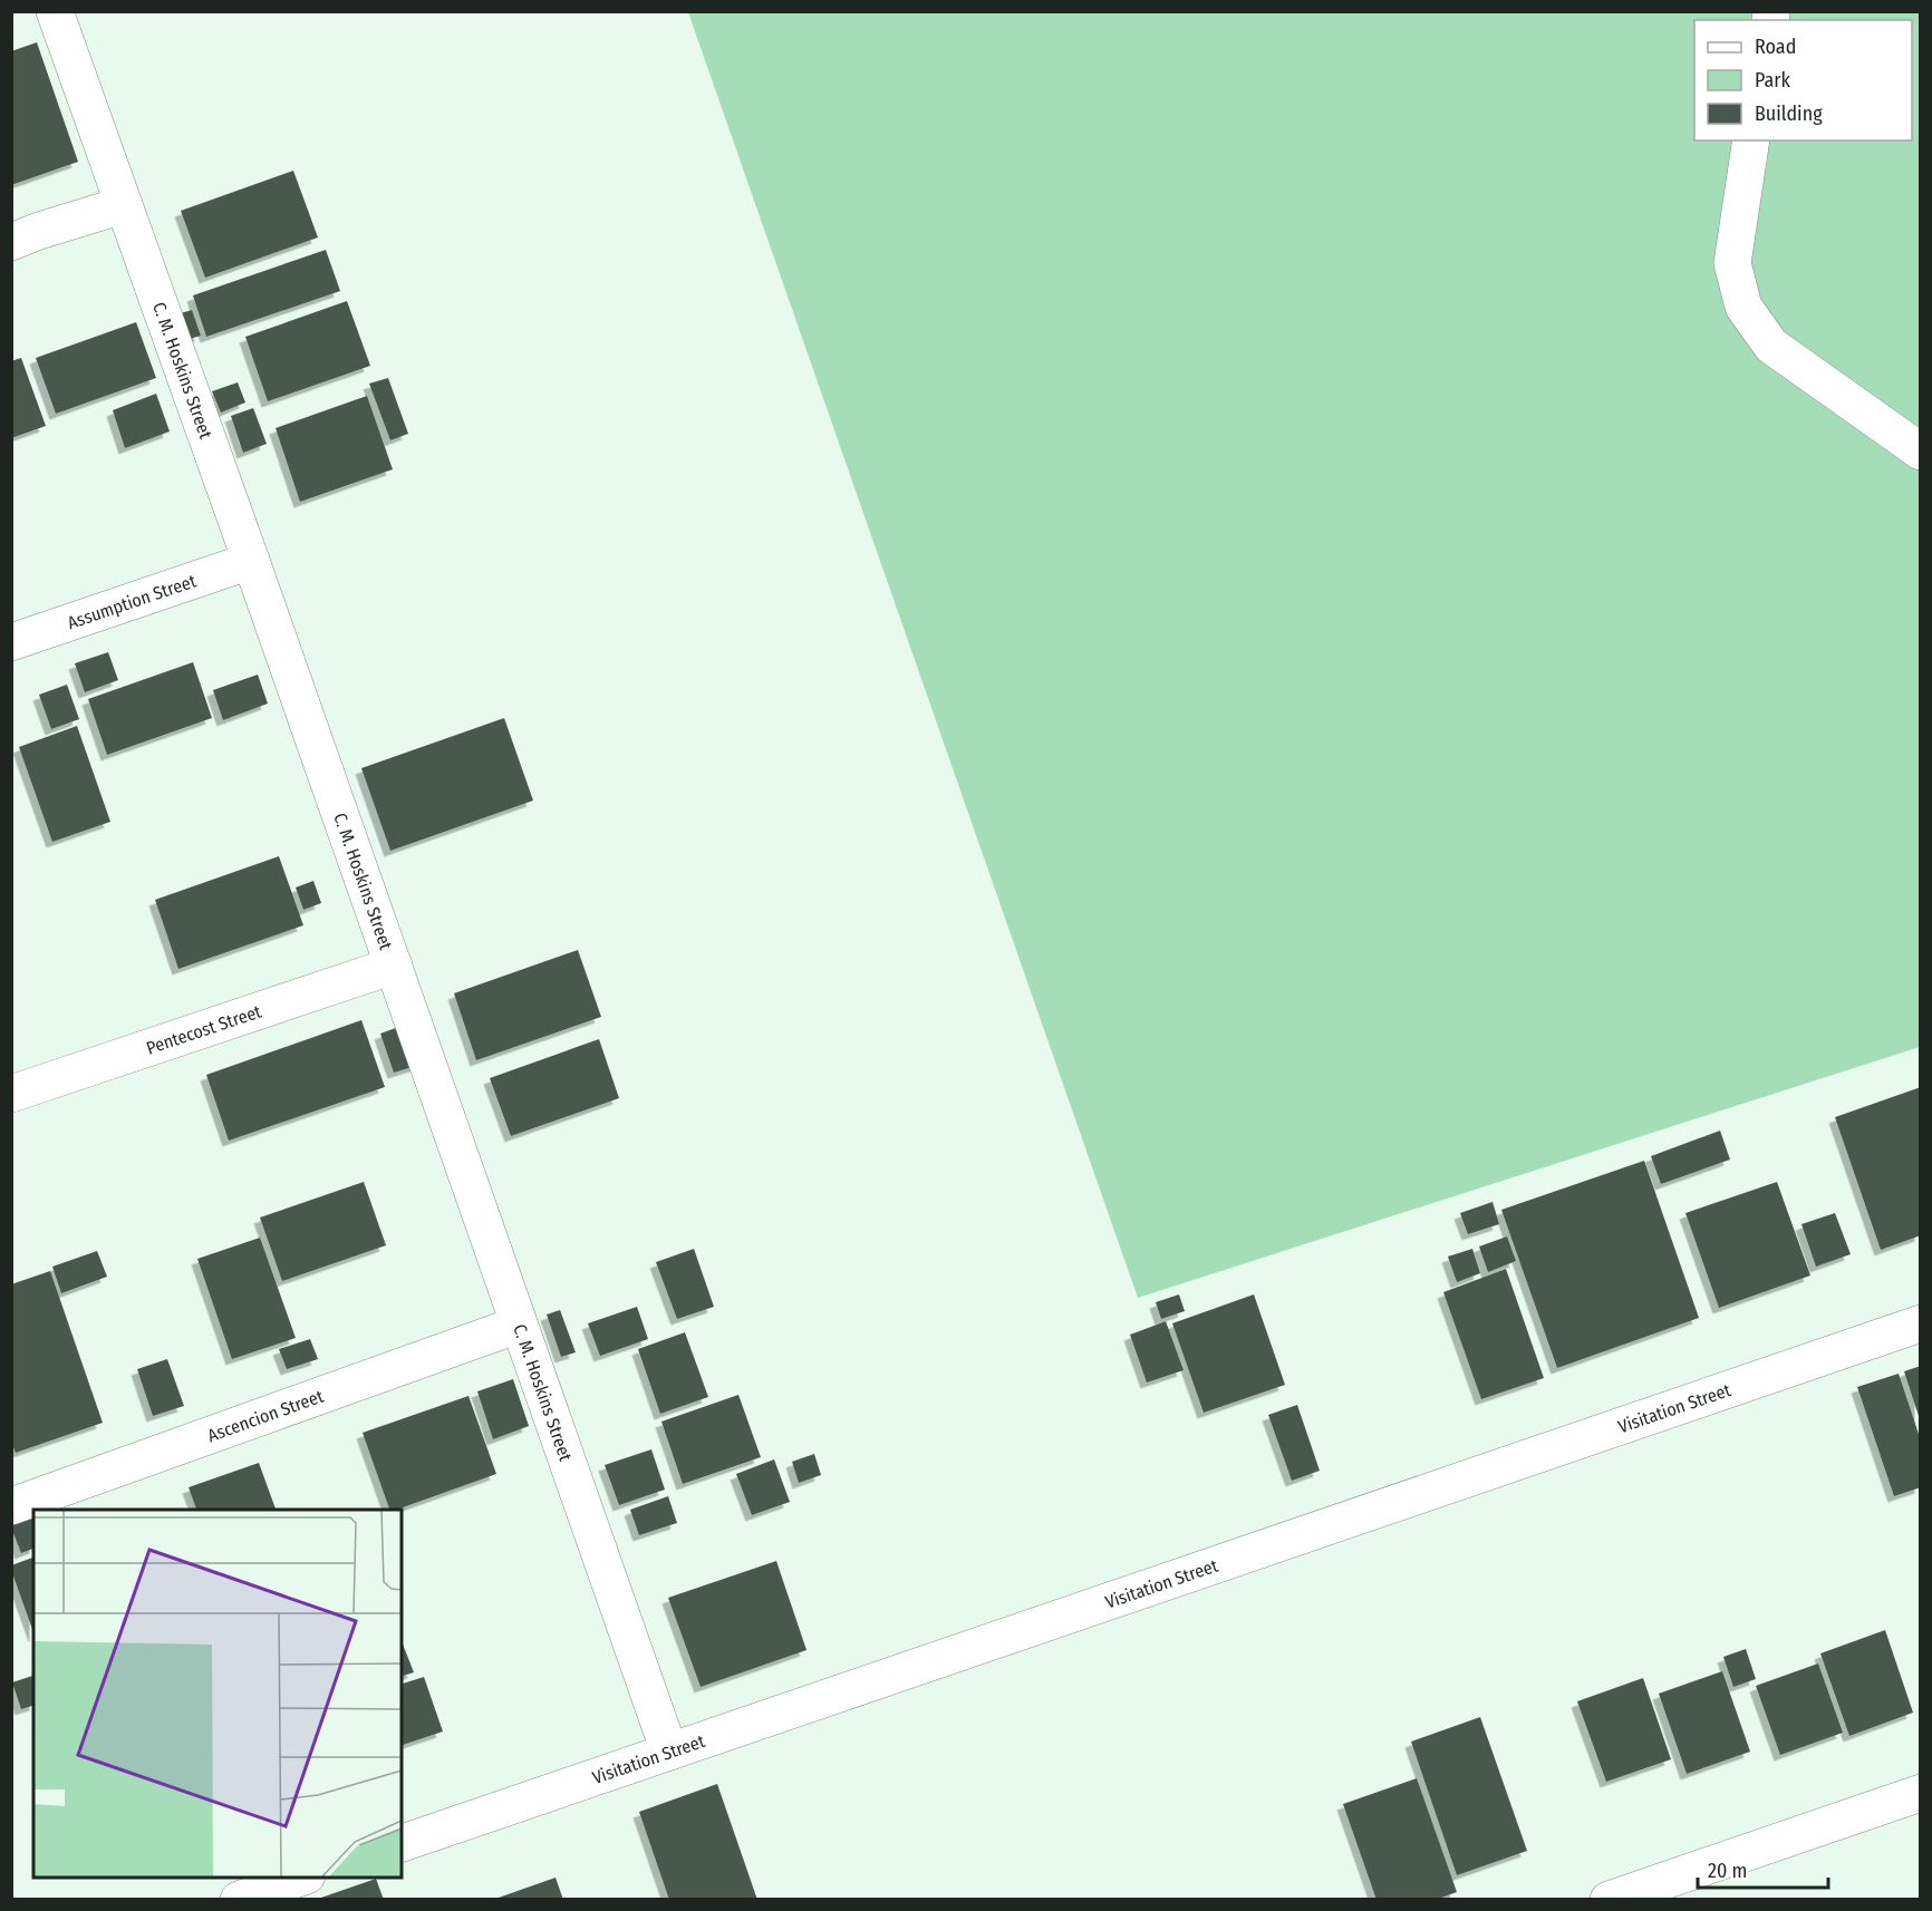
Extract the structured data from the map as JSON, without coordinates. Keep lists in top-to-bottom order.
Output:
{
  "streets": {
    "street": [
      "C. M. Hoskins Street",
      "Assumption Street",
      "Pentecost Street",
      "Visitation Street",
      "Ascencion Street"
    ]
  },
  "crossings": [
    ["C. M. Hoskins Street", "Assumption Street"],
    ["C. M. Hoskins Street", "Pentecost Street"],
    ["C. M. Hoskins Street", "Visitation Street"],
    ["C. M. Hoskins Street", "Ascencion Street"]
  ],
  "legend": ["Road", "Park", "Building"],
  "scale_bar": "20 m"
}
